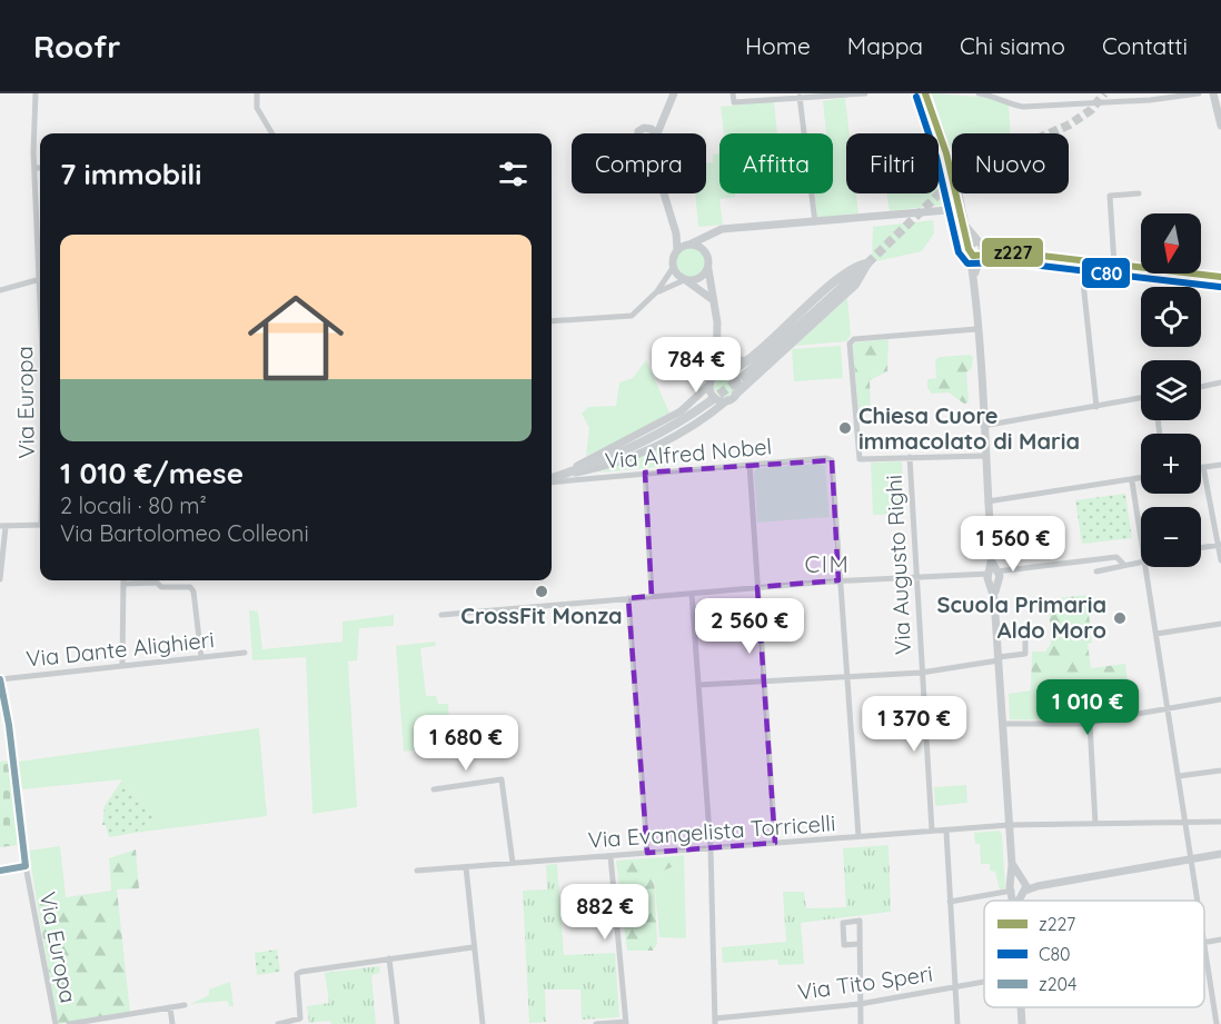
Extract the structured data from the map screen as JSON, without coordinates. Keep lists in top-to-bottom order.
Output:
{
  "streets": {
    "street": [
      "Via Europa",
      "Via Alfred Nobel",
      "Via Augusto Righi",
      "Via Dante Alighieri",
      "Via Evangelista Torricelli",
      "Via Tito Speri"
    ]
  },
  "crossings": [
    ["Via Europa", "Via Dante Alighieri"],
    ["Via Augusto Righi", "Via Evangelista Torricelli"]
  ],
  "districts": ["CIM"],
  "places": ["Chiesa Cuore immacolato di Maria", "CrossFit Monza", "Scuola Primaria Aldo Moro"],
  "lines": ["transit line z227", "transit line C80", "transit line z204"],
  "legend": ["z227", "C80", "z204"],
  "north": "bottom",
  "page": {
    "header": "Roofr",
    "nav": [
      "Home",
      "Mappa",
      "Chi siamo",
      "Contatti"
    ],
    "chip": [
      "Compra",
      "Affitta",
      "Filtri",
      "Nuovo"
    ],
    "heading": "7 immobili",
    "map_buttons": ["+", "−"],
    "list": [
      {
        "name": "1 010 €/mese",
        "note": "2 locali · 80 m² · Via Bartolomeo Colleoni"
      }
    ],
    "price": [
      "784 €",
      "1 560 €",
      "2 560 €",
      "1 010 €",
      "1 370 €",
      "1 680 €",
      "882 €"
    ]
  }
}
